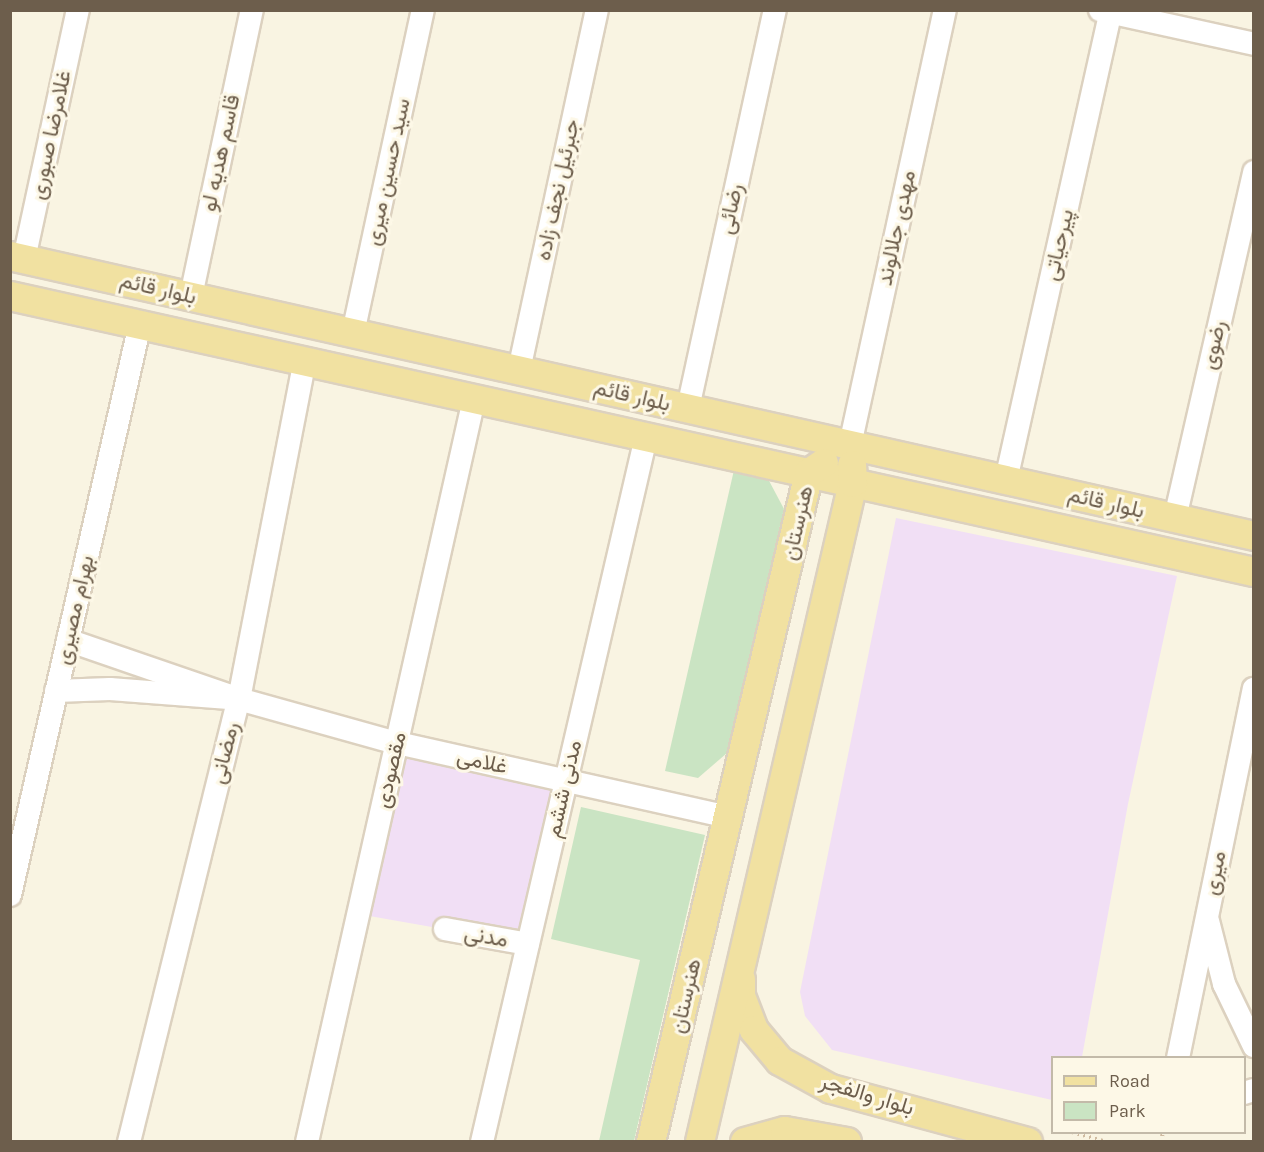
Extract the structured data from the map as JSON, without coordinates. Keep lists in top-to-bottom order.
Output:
{
  "streets": {
    "main road": ["بلوار قائم", "هنرستان", "بلوار والفجر"],
    "street": [
      "غلامرضا صبوری",
      "قاسم هدیه لو",
      "سید حسین میری",
      "جبرئیل نجف زاده",
      "رضائی",
      "مهدی جلالوند",
      "پیرحیاتی",
      "رضوی",
      "بهرام مصیری",
      "رمضانی",
      "غلامی",
      "مقصودی",
      "مدنی ششم",
      "میری",
      "مدنی"
    ]
  },
  "crossings": [
    ["غلامرضا صبوری", "بلوار قائم"],
    ["قاسم هدیه لو", "بلوار قائم"],
    ["سید حسین میری", "بلوار قائم"],
    ["جبرئیل نجف زاده", "بلوار قائم"],
    ["رضائی", "بلوار قائم"],
    ["مهدی جلالوند", "بلوار قائم"],
    ["مهدی جلالوند", "هنرستان"],
    ["پیرحیاتی", "بلوار قائم"],
    ["بلوار قائم", "رضوی"],
    ["بلوار قائم", "هنرستان"],
    ["بلوار قائم", "بهرام مصیری"],
    ["بلوار قائم", "رمضانی"],
    ["بلوار قائم", "مقصودی"],
    ["بلوار قائم", "مدنی ششم"],
    ["هنرستان", "غلامی"],
    ["هنرستان", "بلوار والفجر"],
    ["رمضانی", "غلامی"],
    ["غلامی", "مقصودی"],
    ["غلامی", "مدنی ششم"],
    ["مدنی ششم", "مدنی"]
  ],
  "legend": ["Road", "Park"]
}
